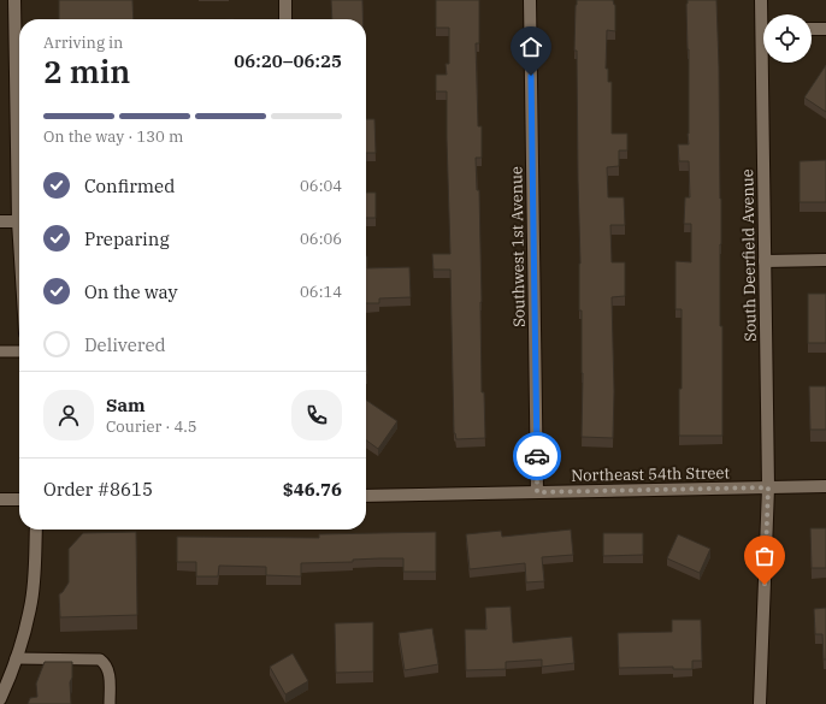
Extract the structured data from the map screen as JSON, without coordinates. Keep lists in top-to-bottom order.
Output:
{
  "streets": {
    "street": ["Southwest 1st Avenue", "South Deerfield Avenue", "Northeast 54th Street"]
  },
  "crossings": [
    ["Southwest 1st Avenue", "Northeast 54th Street"],
    ["South Deerfield Avenue", "Northeast 54th Street"]
  ],
  "page": {
    "heading": ["2 min", "Arriving in", "06:20–06:25"],
    "panel": [
      "Sam",
      "Courier · 4.5",
      "Order #8615",
      "$46.76"
    ],
    "bar": "On the way · 130 m",
    "list": [
      ["Confirmed", "06:04"],
      ["Preparing", "06:06"],
      ["On the way", "06:14"],
      "Delivered"
    ]
  }
}
